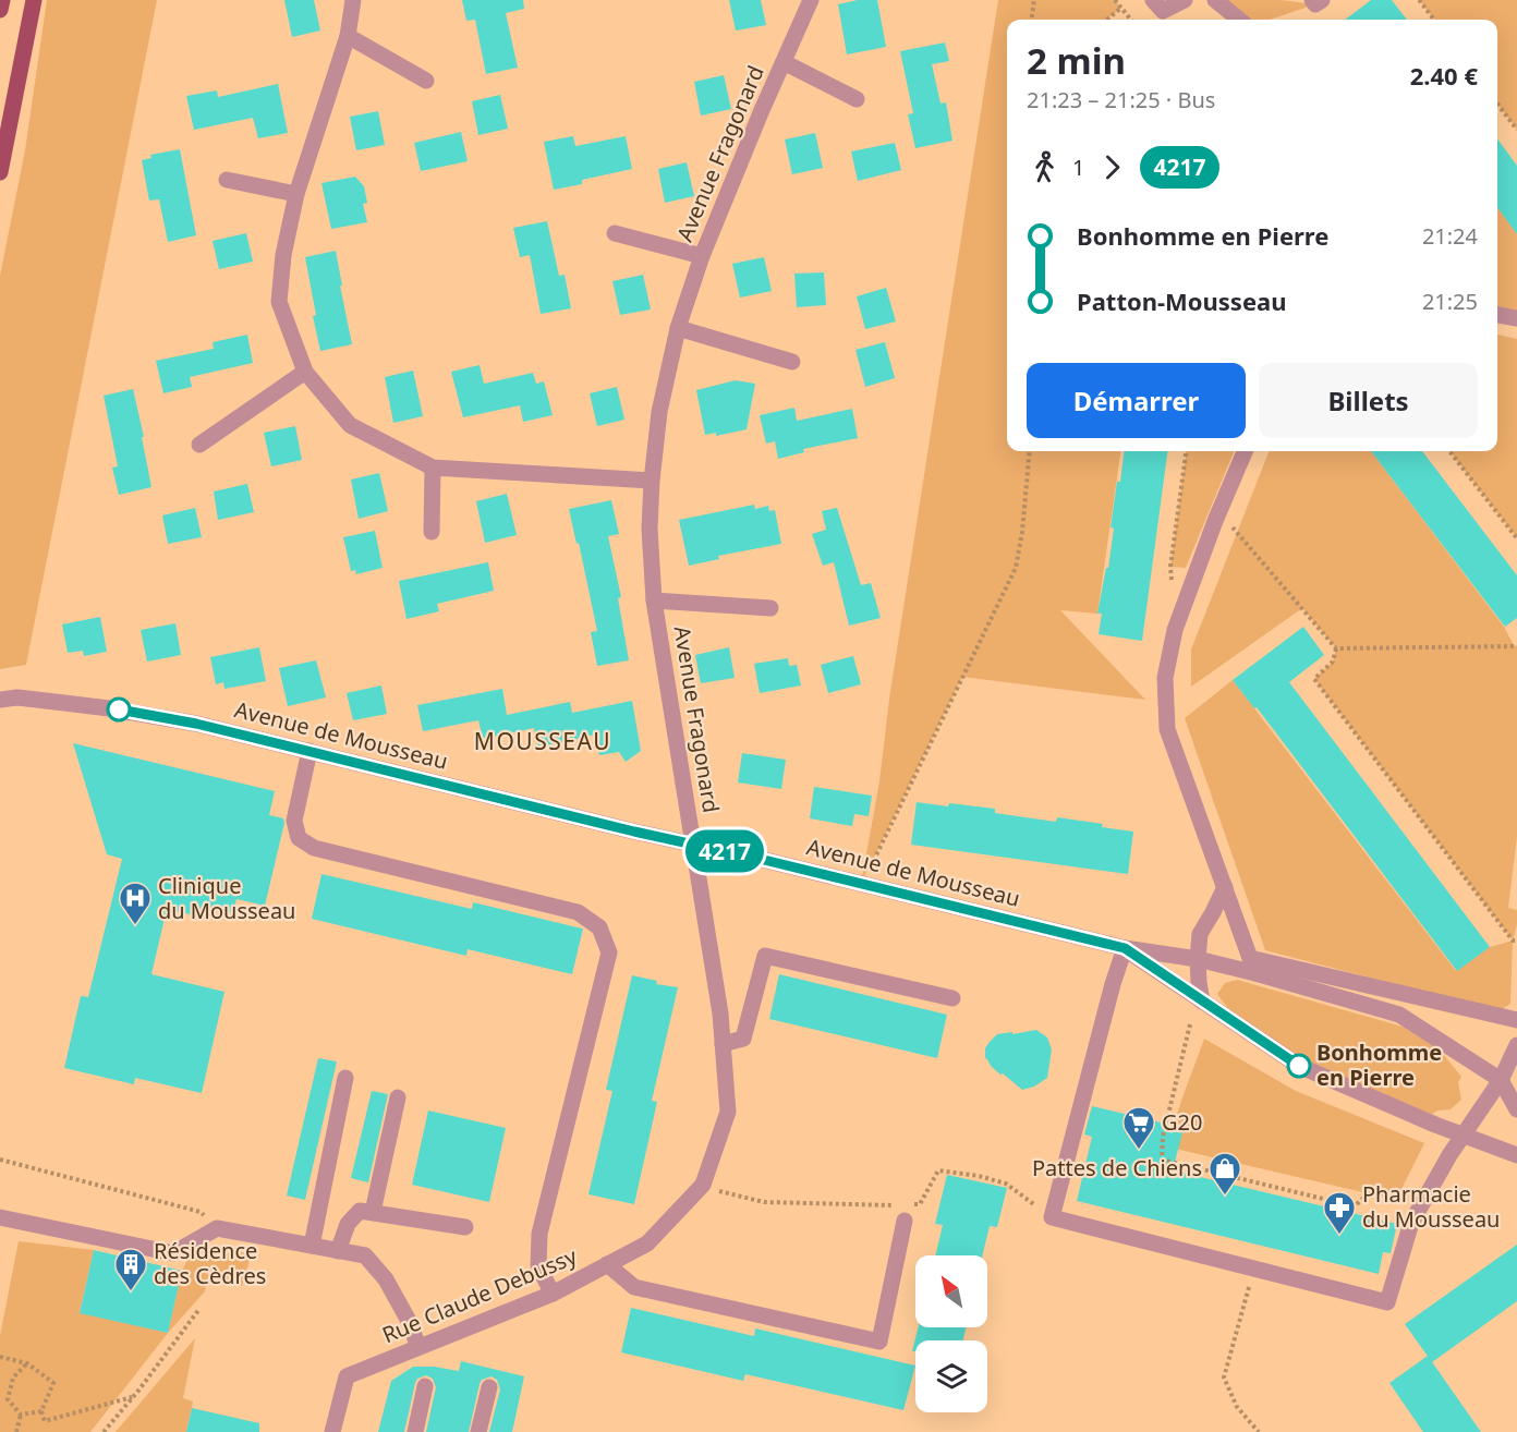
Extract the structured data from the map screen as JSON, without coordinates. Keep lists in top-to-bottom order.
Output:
{
  "streets": {
    "street": ["Avenue Fragonard", "Avenue de Mousseau", "Rue Claude Debussy"]
  },
  "crossings": [
    ["Avenue Fragonard", "Avenue de Mousseau"],
    ["Avenue Fragonard", "Rue Claude Debussy"],
    ["Avenue de Mousseau", "Rue Claude Debussy"]
  ],
  "districts": ["MOUSSEAU"],
  "places": {
    "hospital": ["Clinique du Mousseau"],
    "other": ["Bonhomme en Pierre"],
    "supermarket": ["G20"],
    "shop": ["Pattes de Chiens"],
    "pharmacy": ["Pharmacie du Mousseau"],
    "building": ["Résidence des Cèdres"]
  },
  "lines": ["bus line 4217"],
  "north": "top left",
  "page": {
    "on_map": "4217",
    "heading": ["2 min", "21:23 – 21:25 · Bus", "2.40 €"],
    "legs": ["1", "4217"],
    "list": [
      {
        "name": "Bonhomme en Pierre",
        "value": "21:24"
      },
      {
        "name": "Patton-Mousseau",
        "value": "21:25"
      }
    ],
    "buttons": ["Démarrer", "Billets"]
  }
}
